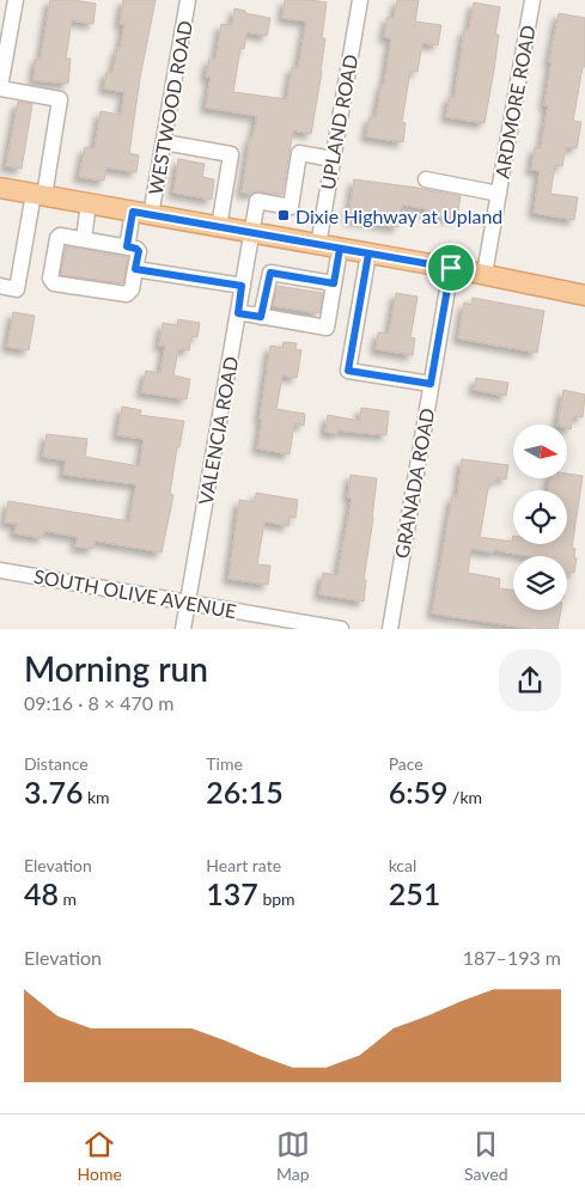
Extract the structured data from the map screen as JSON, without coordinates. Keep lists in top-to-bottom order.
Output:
{
  "streets": {
    "street": [
      "ARDMORE ROAD",
      "WESTWOOD ROAD",
      "UPLAND ROAD",
      "VALENCIA ROAD",
      "GRANADA ROAD",
      "SOUTH OLIVE AVENUE"
    ]
  },
  "crossings": [
    ["UPLAND ROAD", "VALENCIA ROAD"],
    ["VALENCIA ROAD", "SOUTH OLIVE AVENUE"]
  ],
  "places": {
    "transit": ["Dixie Highway at Upland"]
  },
  "north": "right",
  "page": {
    "heading": ["Morning run", "09:16 · 8 × 470 m"],
    "stats": [
      ["Distance", "3.76 km"],
      ["Time", "26:15"],
      ["Pace", "6:59 /km"],
      ["Elevation", "48 m"],
      ["Heart rate", "137 bpm"],
      ["kcal", "251"]
    ],
    "chart": ["Elevation", "187–193 m"],
    "tabs": ["Home", "Map", "Saved"]
  }
}
